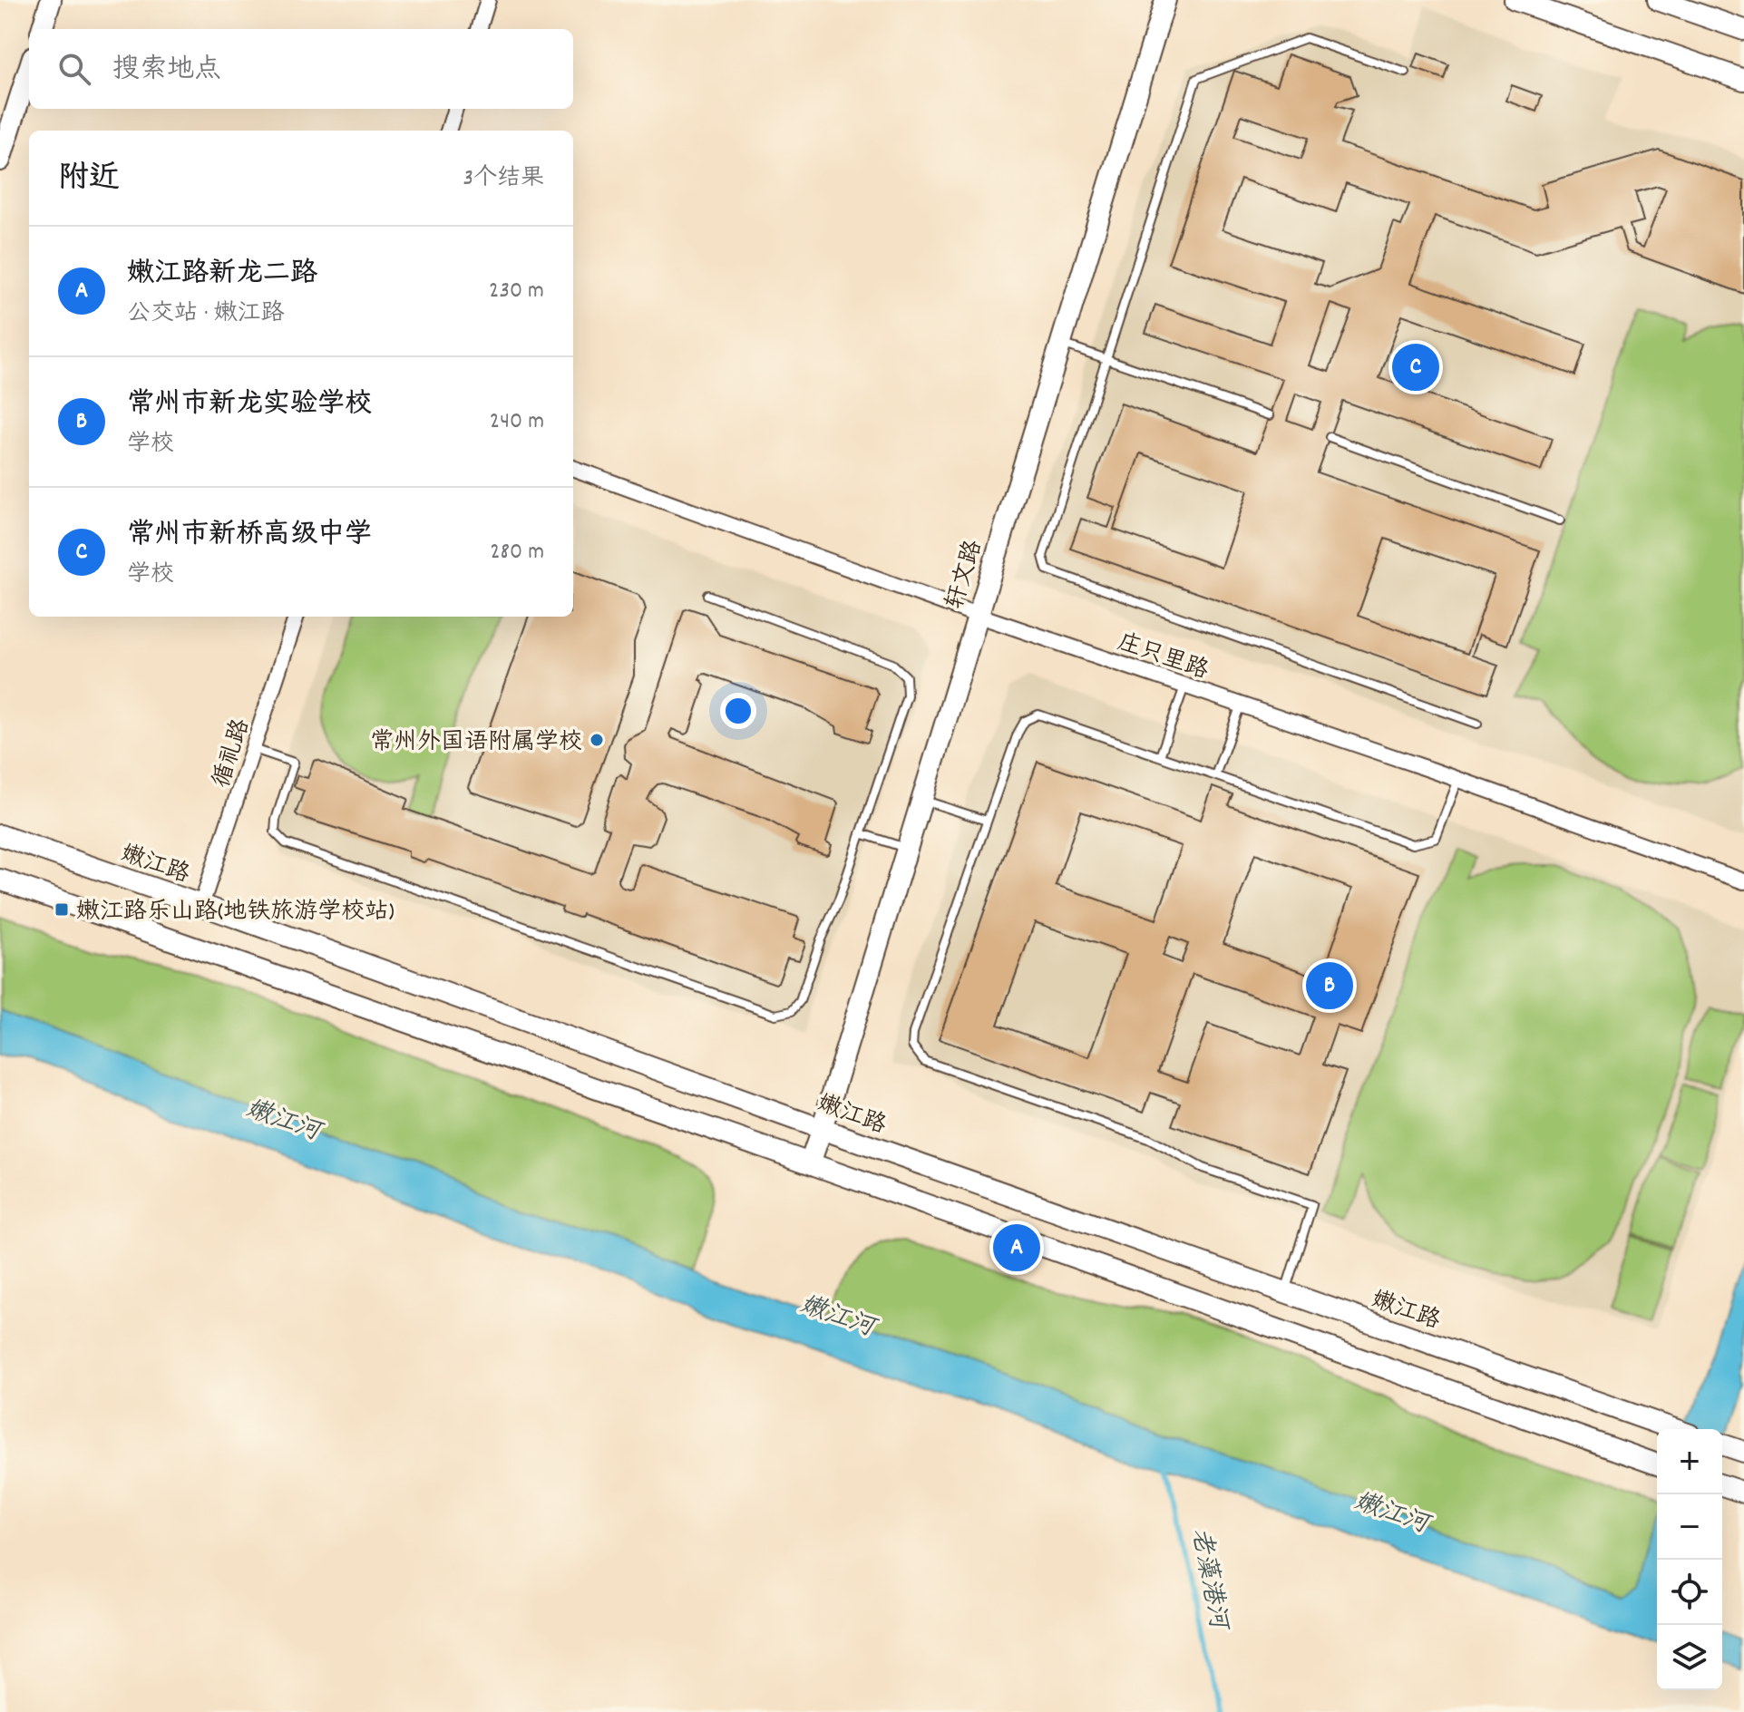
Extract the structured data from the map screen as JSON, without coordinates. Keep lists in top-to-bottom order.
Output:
{
  "streets": {
    "main road": ["轩文路", "嫩江路"],
    "street": ["庄只里路", "循礼路"]
  },
  "crossings": [
    ["轩文路", "庄只里路"],
    ["轩文路", "嫩江路"],
    ["循礼路", "嫩江路"]
  ],
  "water": ["嫩江河", "老藻港河"],
  "places": {
    "other": ["常州外国语附属学校"],
    "transit": ["嫩江路乐山路(地铁旅游学校站)"]
  },
  "page": {
    "search": "搜索地点",
    "heading": ["附近", "3个结果"],
    "list": [
      {
        "mark": "A",
        "name": "嫩江路新龙二路",
        "note": "公交站 · 嫩江路",
        "value": "230 m"
      },
      {
        "mark": "B",
        "name": "常州市新龙实验学校",
        "note": "学校",
        "value": "240 m"
      },
      {
        "mark": "C",
        "name": "常州市新桥高级中学",
        "note": "学校",
        "value": "280 m"
      }
    ],
    "pins": ["C", "B", "A"],
    "map_buttons": ["+", "−"]
  }
}
